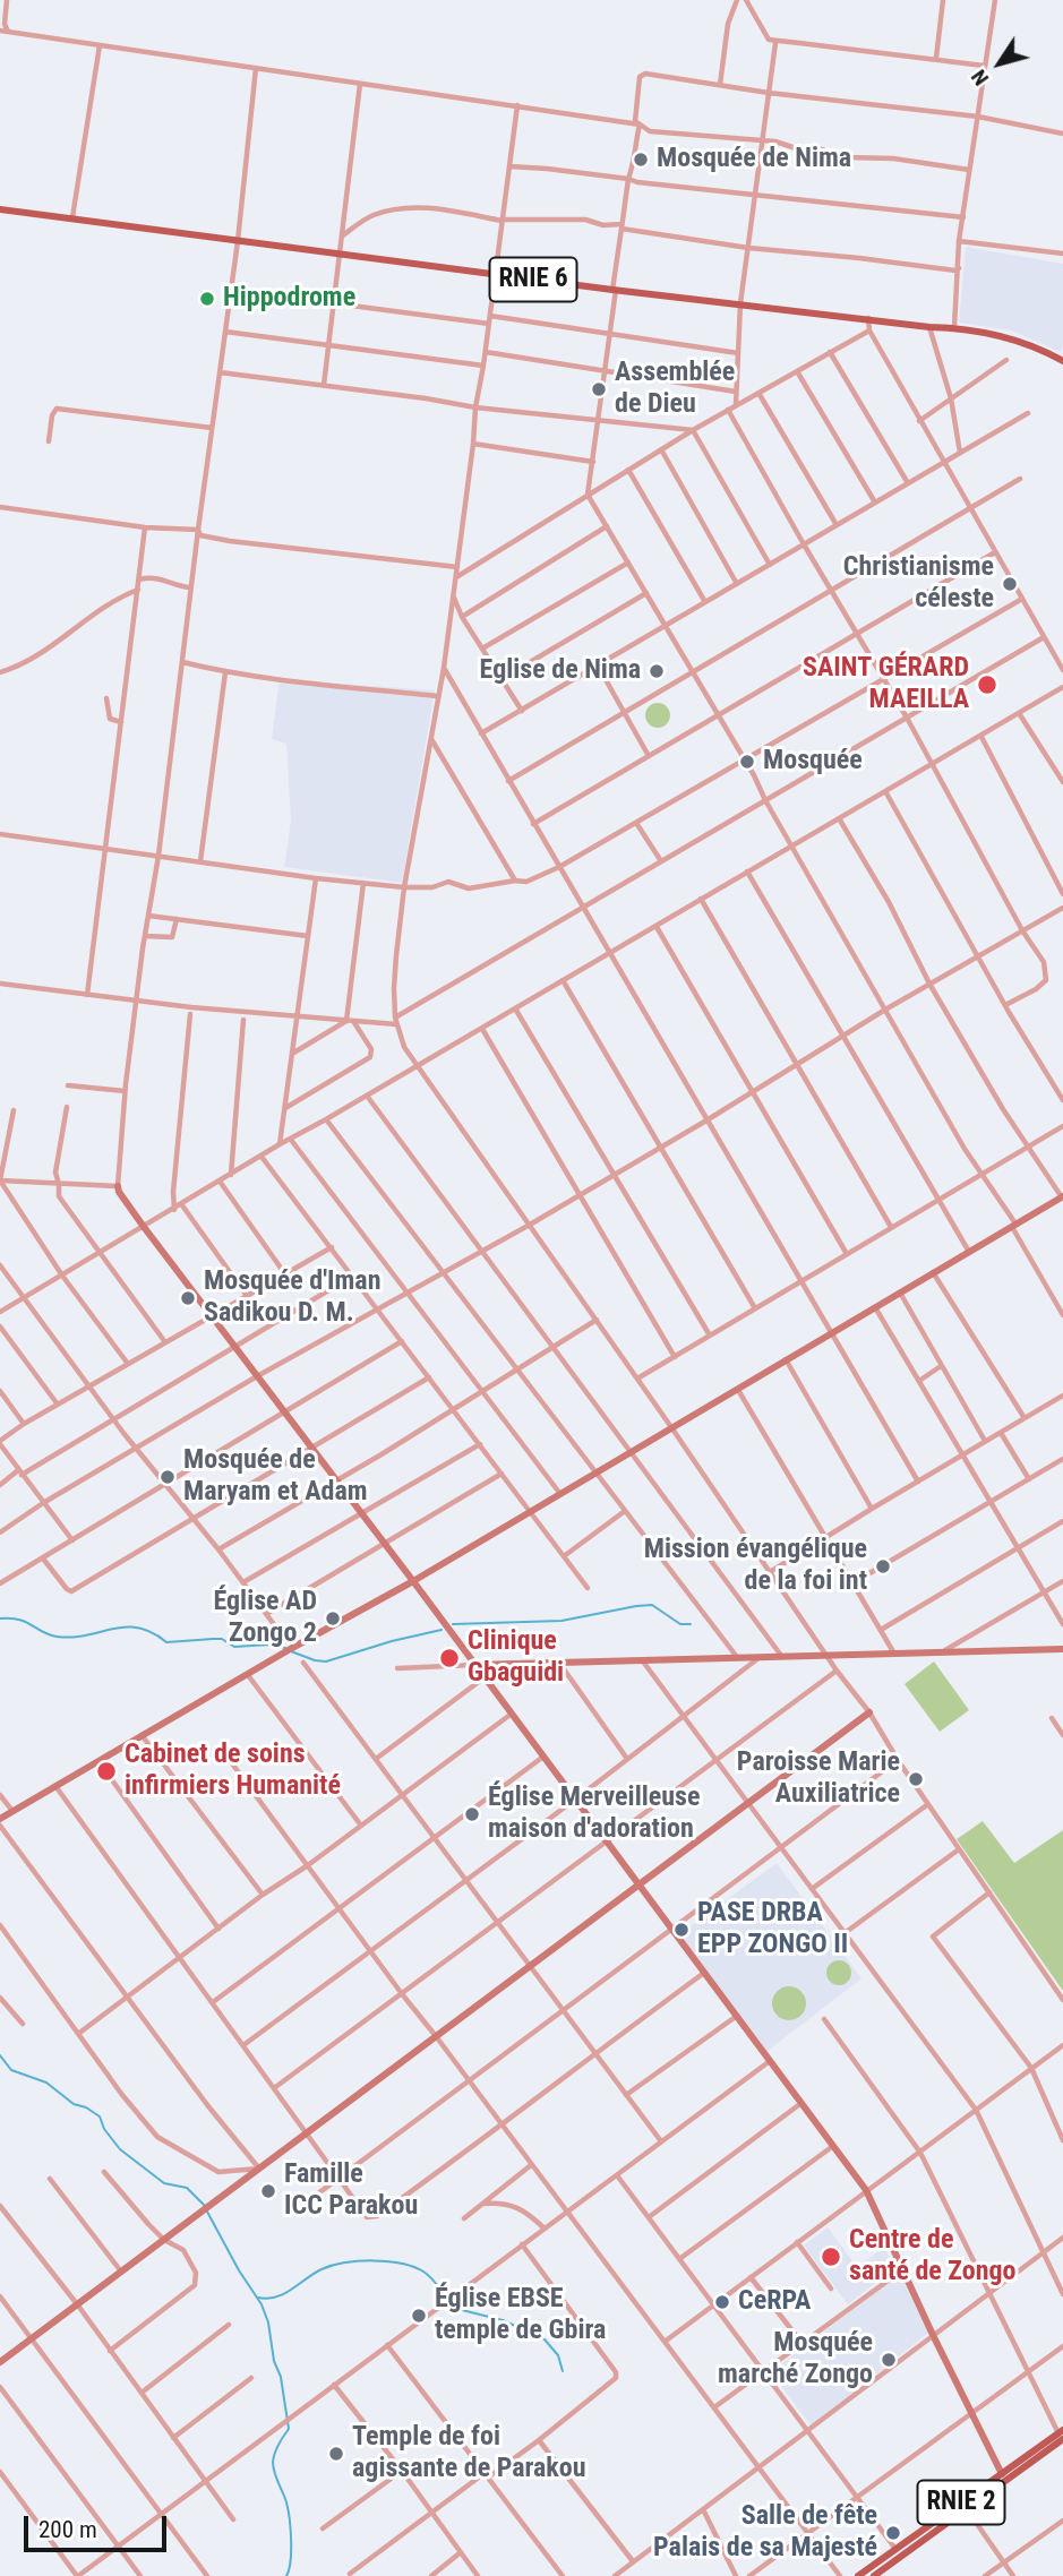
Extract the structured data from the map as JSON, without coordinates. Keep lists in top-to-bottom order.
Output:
{
  "streets": {
    "main road": ["RNIE 6", "RNIE 2"]
  },
  "places": [
    "Mosquée de Nima",
    "Hippodrome",
    "Assemblée de Dieu",
    "Christianisme céleste",
    "Eglise de Nima",
    "SAINT GÉRARD MAEILLA",
    "Mosquée",
    "Mosquée d'Iman Sadikou D. M.",
    "Mosquée de Maryam et Adam",
    "Mission évangélique de la foi int",
    "Église AD Zongo 2",
    "Clinique Gbaguidi",
    "Cabinet de soins infirmiers Humanité",
    "Paroisse Marie Auxiliatrice",
    "Église Merveilleuse maison d'adoration",
    "PASE DRBA EPP ZONGO II",
    "Famille ICC Parakou",
    "Centre de santé de Zongo",
    "CeRPA",
    "Église EBSE temple de Gbira",
    "Mosquée marché Zongo",
    "Temple de foi agissante de Parakou",
    "Salle de fête Palais de sa Majesté"
  ],
  "scale_bar": "200 m",
  "north": "bottom left"
}
